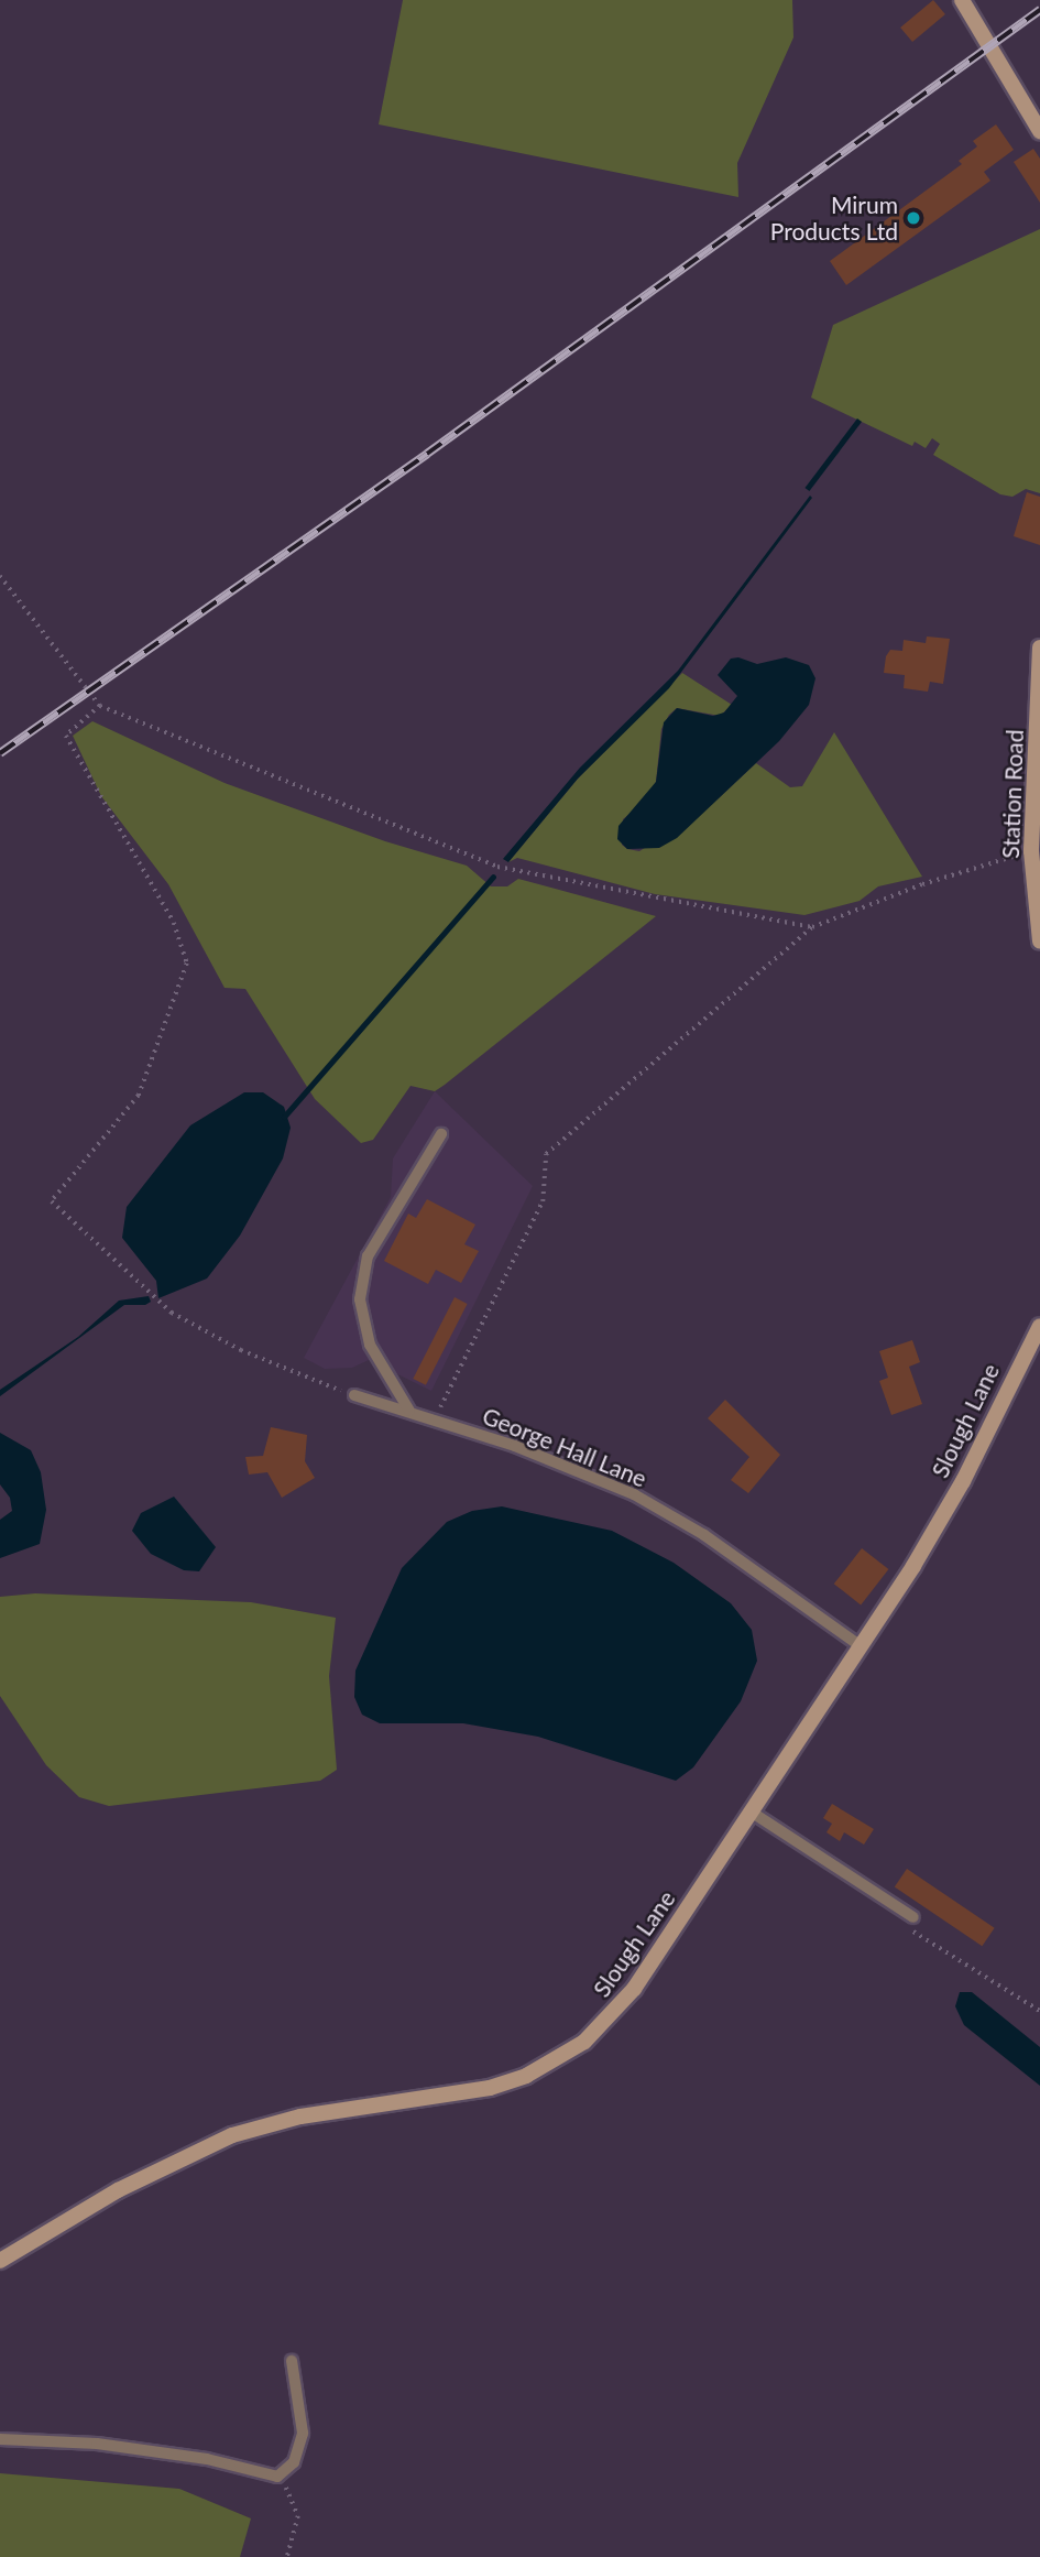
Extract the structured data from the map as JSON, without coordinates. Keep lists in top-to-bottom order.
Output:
{
  "streets": {
    "street": ["Station Road", "Slough Lane"],
    "lane": ["George Hall Lane"]
  },
  "crossings": [
    ["Slough Lane", "George Hall Lane"]
  ],
  "places": ["Mirum Products Ltd"]
}
